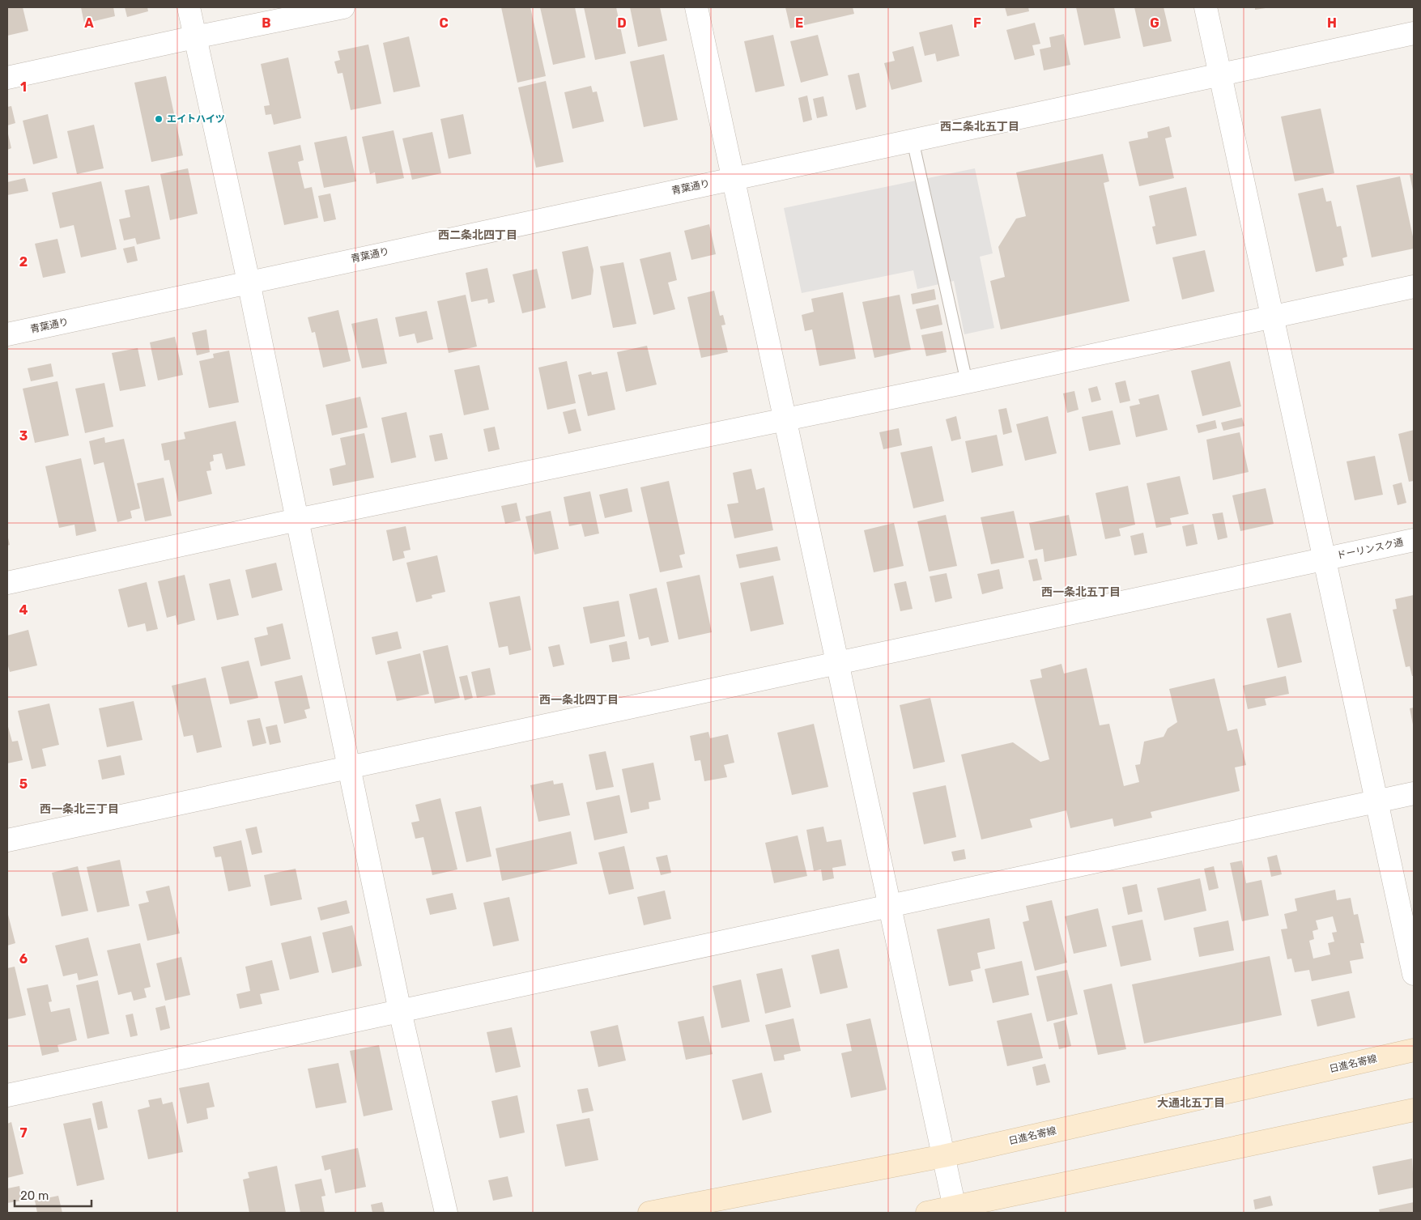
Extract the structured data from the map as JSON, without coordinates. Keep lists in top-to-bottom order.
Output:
{
  "streets": {
    "main road": ["日進名寄線"],
    "street": ["青葉通り", "ドーリンスク通"]
  },
  "districts": [
    "西二条北五丁目",
    "西二条北四丁目",
    "西一条北五丁目",
    "西一条北四丁目",
    "西一条北三丁目",
    "大通北五丁目"
  ],
  "places": ["エイトハイツ"],
  "scale_bar": "20 m",
  "grid": {
    "columns": [
      "A",
      "B",
      "C",
      "D",
      "E",
      "F",
      "G",
      "H"
    ],
    "rows": [
      "1",
      "2",
      "3",
      "4",
      "5",
      "6",
      "7"
    ]
  }
}
